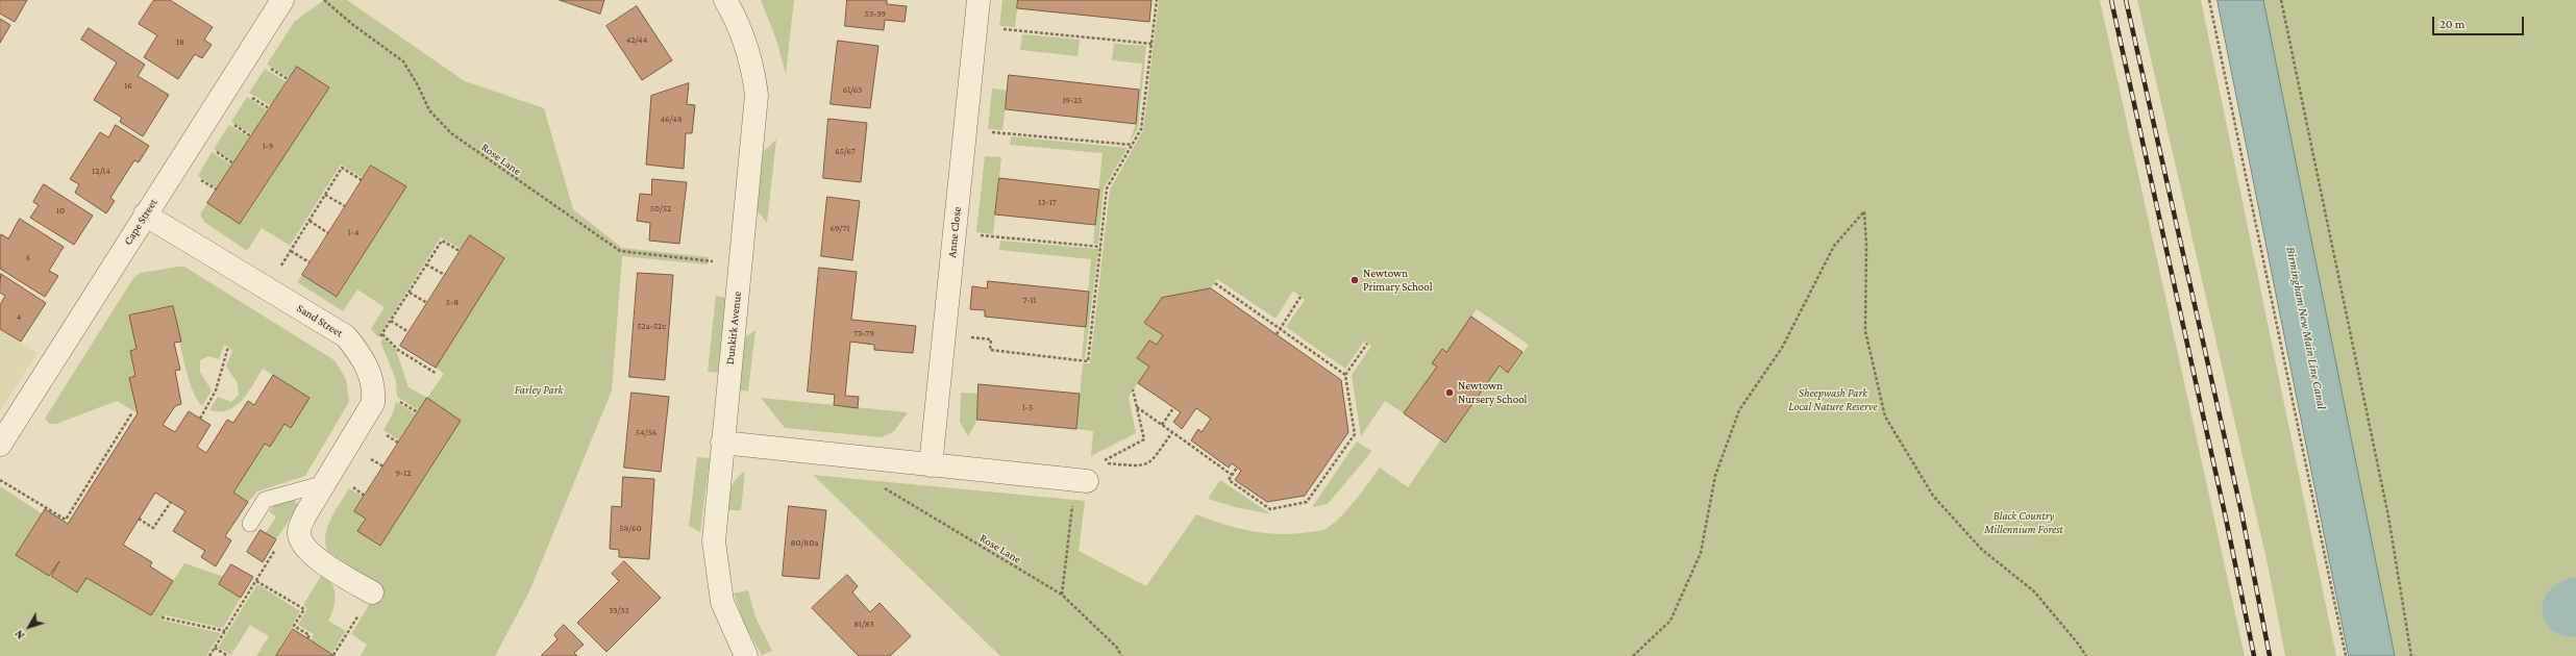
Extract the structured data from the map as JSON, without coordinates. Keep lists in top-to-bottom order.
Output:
{
  "streets": {
    "street": [
      "Cape Street",
      "Anne Close",
      "Sand Street",
      "Dunkirk Avenue"
    ],
    "path": ["Rose Lane"]
  },
  "crossings": [
    ["Cape Street", "Sand Street"]
  ],
  "water": ["Birmingham New Main Line Canal"],
  "parks": ["Farley Park", "Sheepwash Park Local Nature Reserve", "Black Country Millennium Forest"],
  "places": ["Newtown Primary School", "Newtown Nursery School"],
  "house_numbers": [
    "53-39",
    "42/44",
    "18",
    "16",
    "61/63",
    "19-25",
    "46/48",
    "1-9",
    "65/67",
    "12/14",
    "13-17",
    "50/52",
    "10",
    "69/71",
    "1-4",
    "6",
    "7-11",
    "5-8",
    "4",
    "52a-52c",
    "73-79",
    "1-5",
    "54/56",
    "9-12",
    "58/60",
    "80/80a",
    "33/35",
    "81/83"
  ],
  "scale_bar": "20 m",
  "north": "bottom left"
}
